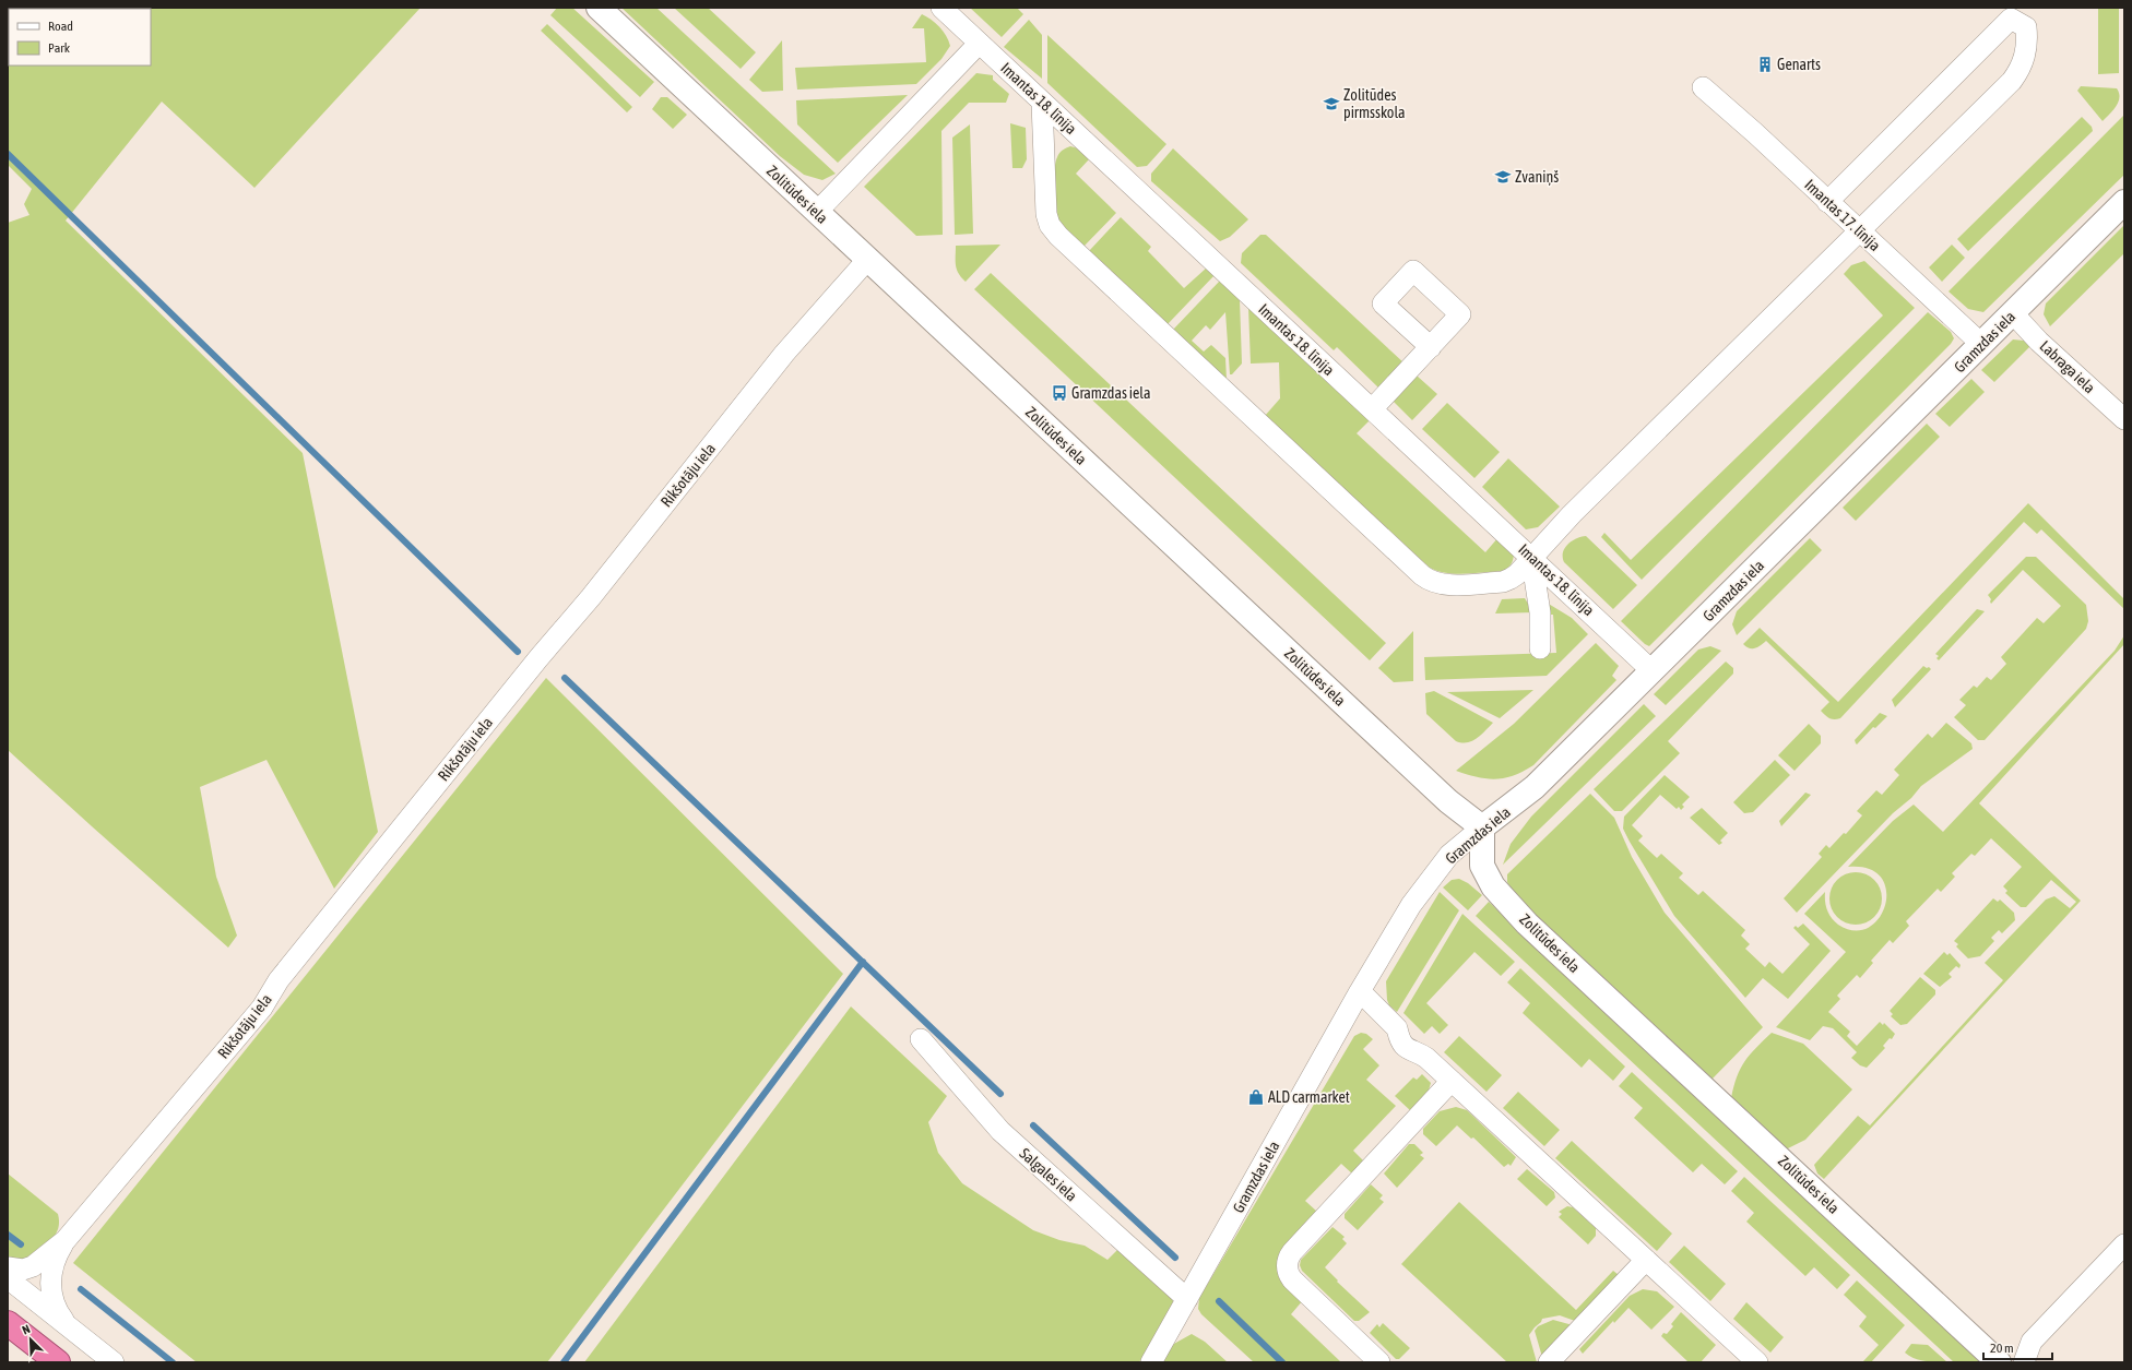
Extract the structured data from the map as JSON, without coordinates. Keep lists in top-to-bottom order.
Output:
{
  "streets": {
    "street": [
      "Imantas 18. līnija",
      "Zolitūdes iela",
      "Imantas 17. līnija",
      "Gramzdas iela",
      "Labraga iela",
      "Rikšotāju iela",
      "Salgales iela"
    ]
  },
  "crossings": [
    ["Imantas 18. līnija", "Gramzdas iela"],
    ["Zolitūdes iela", "Gramzdas iela"],
    ["Zolitūdes iela", "Rikšotāju iela"],
    ["Imantas 17. līnija", "Gramzdas iela"],
    ["Gramzdas iela", "Labraga iela"],
    ["Gramzdas iela", "Salgales iela"]
  ],
  "places": {
    "building": ["Genarts"],
    "school or university": ["Zolitūdes pirmsskola", "Zvaniņš"],
    "bus stop": ["Gramzdas iela"],
    "shop": ["ALD carmarket"]
  },
  "legend": ["Road", "Park"],
  "scale_bar": "20 m",
  "north": "top left"
}
